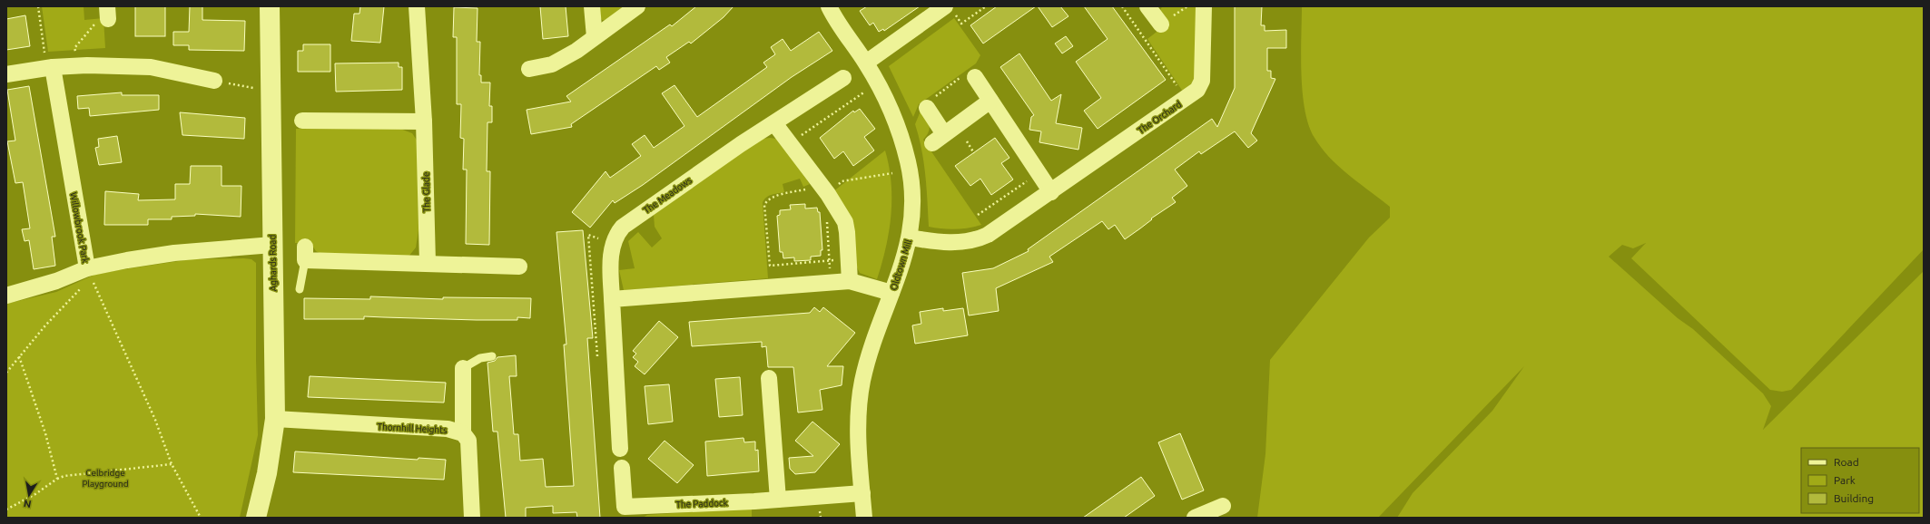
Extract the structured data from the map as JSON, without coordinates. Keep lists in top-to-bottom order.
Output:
{
  "streets": {
    "street": [
      "The Orchard",
      "The Glade",
      "The Meadows",
      "Willowbrook Park",
      "Aghards Road",
      "Oldtown Mill",
      "Thornhill Heights",
      "The Paddock"
    ]
  },
  "crossings": [
    ["The Orchard", "Oldtown Mill"],
    ["Willowbrook Park", "Aghards Road"],
    ["Aghards Road", "Thornhill Heights"],
    ["Oldtown Mill", "The Paddock"]
  ],
  "parks": ["Celbridge Playground"],
  "legend": ["Road", "Park", "Building"],
  "north": "bottom"
}
